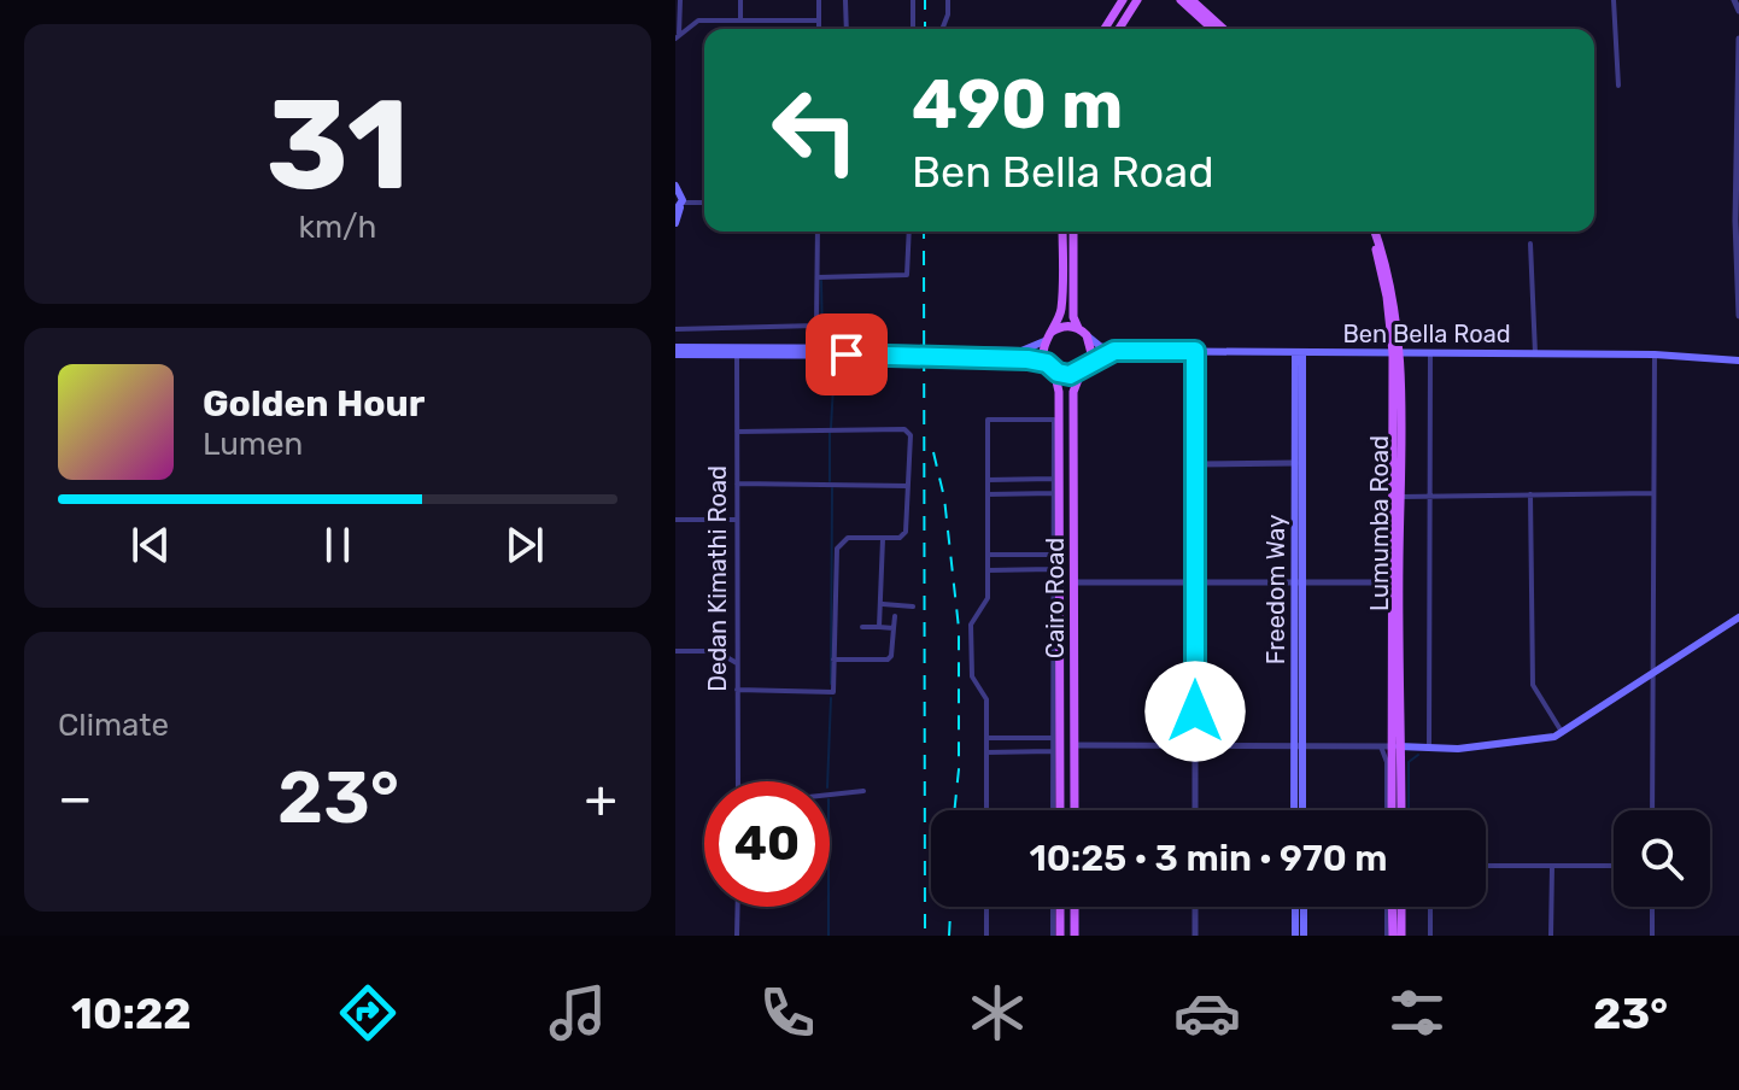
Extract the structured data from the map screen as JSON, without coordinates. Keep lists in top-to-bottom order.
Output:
{
  "streets": {
    "main road": [
      "Ben Bella Road",
      "Lumumba Road",
      "Freedom Way",
      "Cairo Road"
    ],
    "street": ["Dedan Kimathi Road"]
  },
  "crossings": [
    ["Ben Bella Road", "Lumumba Road"],
    ["Ben Bella Road", "Freedom Way"],
    ["Ben Bella Road", "Cairo Road"]
  ],
  "page": {
    "tile": [
      ["31", "km/h"],
      "Climate"
    ],
    "turn": ["490 m", "Ben Bella Road"],
    "song": ["Golden Hour", "Lumen"],
    "heat": ["−", "23°", "+"],
    "limit": "40",
    "trip": "10:25 · 3 min · 970 m",
    "tabs": ["10:22", "23°"]
  }
}
